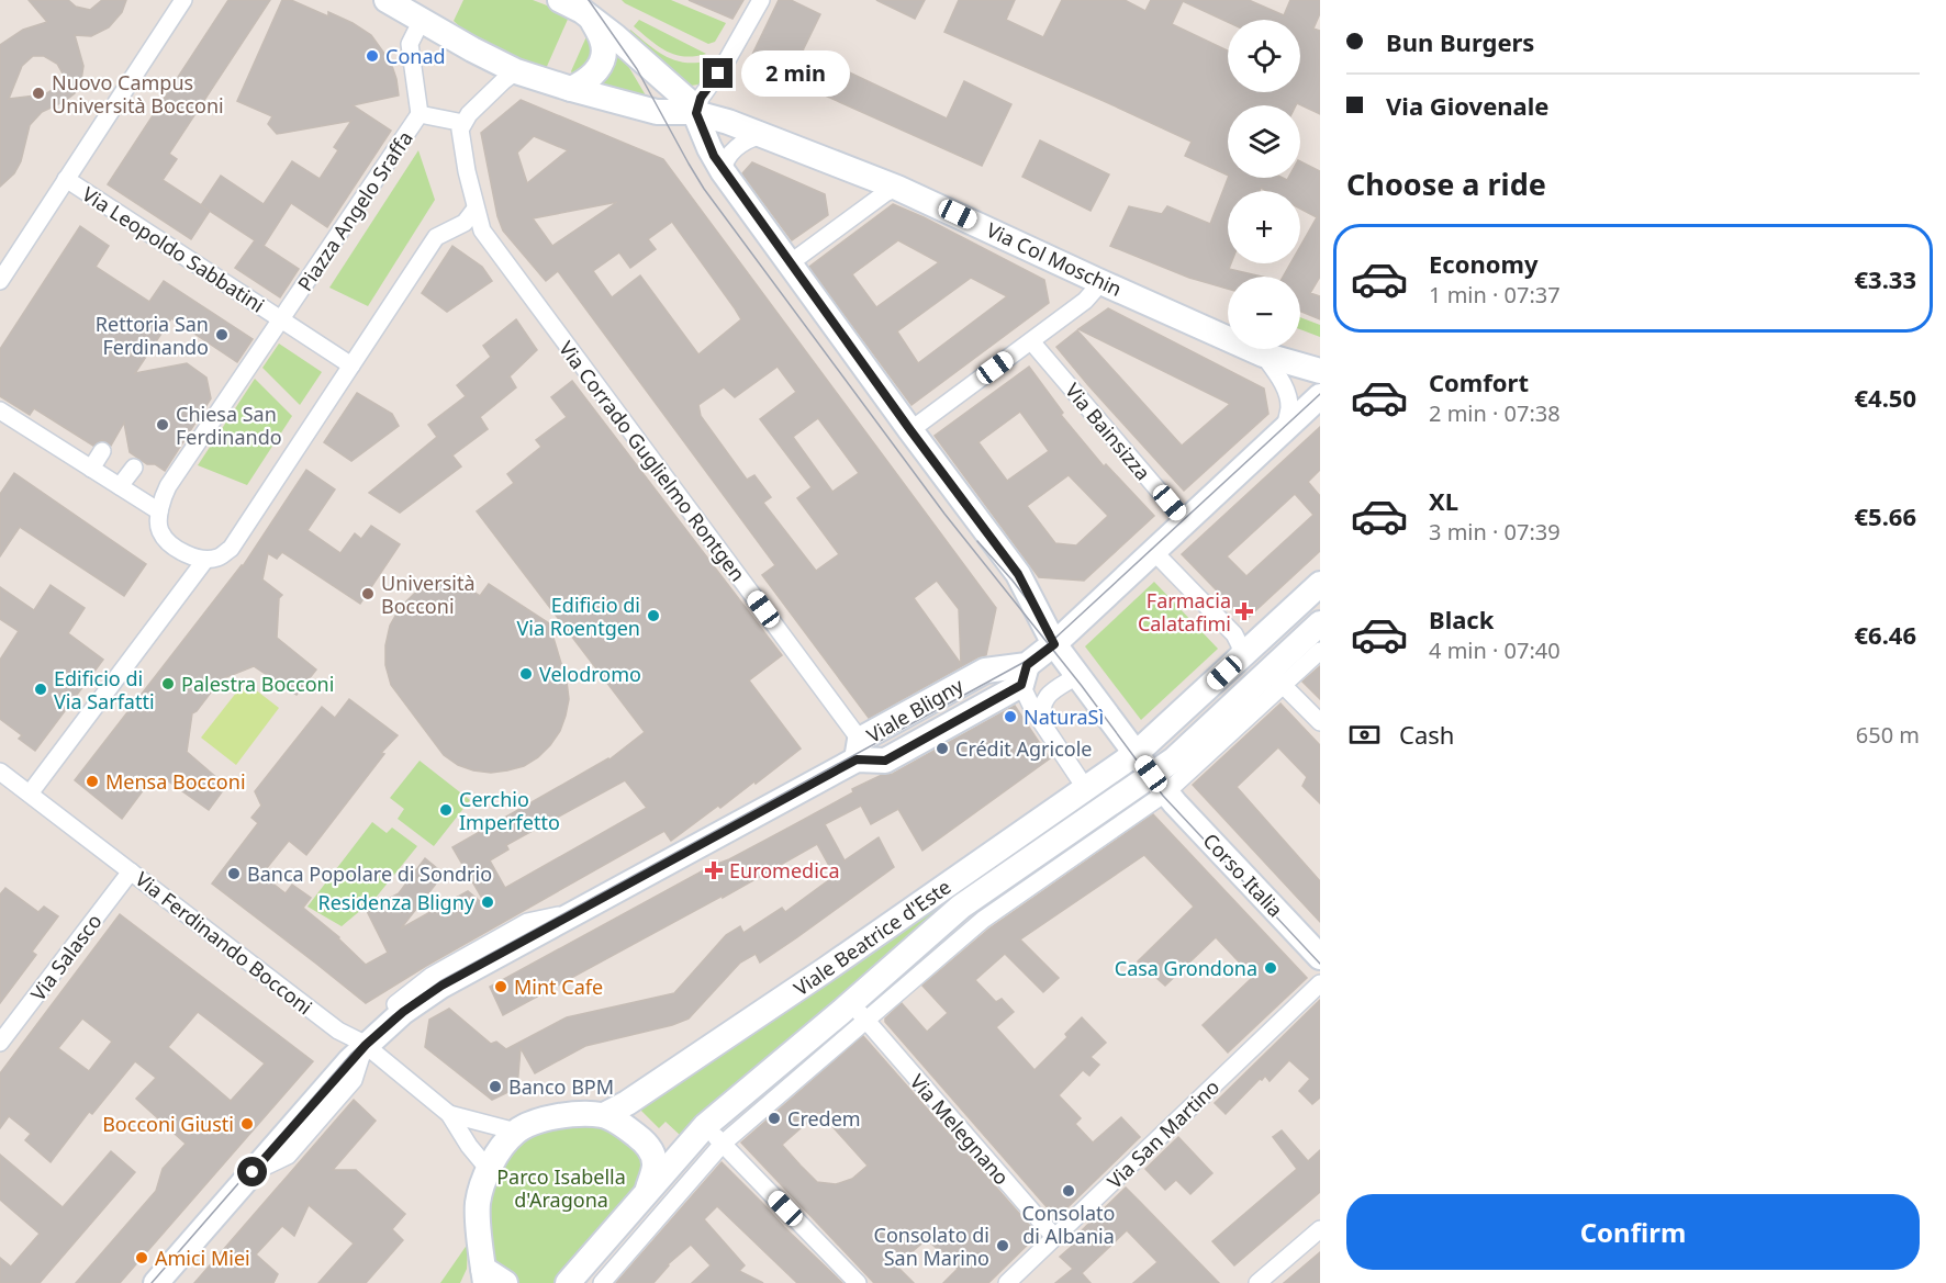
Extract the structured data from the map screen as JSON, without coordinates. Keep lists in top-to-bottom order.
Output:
{
  "streets": {
    "main road": [
      "Via Col Moschin",
      "Viale Bligny",
      "Corso Italia",
      "Viale Beatrice d'Este"
    ],
    "street": [
      "Piazza Angelo Sraffa",
      "Via Leopoldo Sabbatini",
      "Via Bainsizza",
      "Via Corrado Guglielmo Rontgen",
      "Via Ferdinando Bocconi",
      "Via Salasco",
      "Via Melegnano",
      "Via San Martino"
    ]
  },
  "crossings": [
    ["Piazza Angelo Sraffa", "Via Leopoldo Sabbatini"],
    ["Piazza Angelo Sraffa", "Via Corrado Guglielmo Rontgen"],
    ["Via Col Moschin", "Corso Italia"],
    ["Via Bainsizza", "Viale Bligny"],
    ["Via Corrado Guglielmo Rontgen", "Viale Bligny"],
    ["Viale Bligny", "Corso Italia"],
    ["Viale Bligny", "Via Ferdinando Bocconi"],
    ["Corso Italia", "Viale Beatrice d'Este"],
    ["Viale Beatrice d'Este", "Via Melegnano"],
    ["Via Ferdinando Bocconi", "Via Salasco"],
    ["Via Melegnano", "Via San Martino"]
  ],
  "parks": ["Parco Isabella d'Aragona"],
  "places": {
    "other": [
      "Conad",
      "Nuovo Campus Università Bocconi",
      "Rettoria San Ferdinando",
      "Chiesa San Ferdinando",
      "Università Bocconi",
      "Edificio di Via Roentgen",
      "Velodromo",
      "Palestra Bocconi",
      "Edificio di Via Sarfatti",
      "NaturaSì",
      "Crédit Agricole",
      "Mensa Bocconi",
      "Cerchio Imperfetto",
      "Banca Popolare di Sondrio",
      "Residenza Bligny",
      "Casa Grondona",
      "Mint Cafe",
      "Banco BPM",
      "Credem",
      "Bocconi Giusti",
      "Consolato di Albania",
      "Consolato di San Marino",
      "Amici Miei"
    ],
    "health": ["Farmacia Calatafimi", "Euromedica"]
  },
  "page": {
    "banner": ["Bun Burgers", "Via Giovenale"],
    "map_buttons": ["+", "−"],
    "bubble": "2 min",
    "heading": "Choose a ride",
    "list": [
      {
        "name": "Economy",
        "note": "1 min · 07:37",
        "value": "€3.33"
      },
      {
        "name": "Comfort",
        "note": "2 min · 07:38",
        "value": "€4.50"
      },
      {
        "name": "XL",
        "note": "3 min · 07:39",
        "value": "€5.66"
      },
      {
        "name": "Black",
        "note": "4 min · 07:40",
        "value": "€6.46"
      }
    ],
    "pay": ["Cash", "650 m"],
    "buttons": "Confirm"
  }
}
